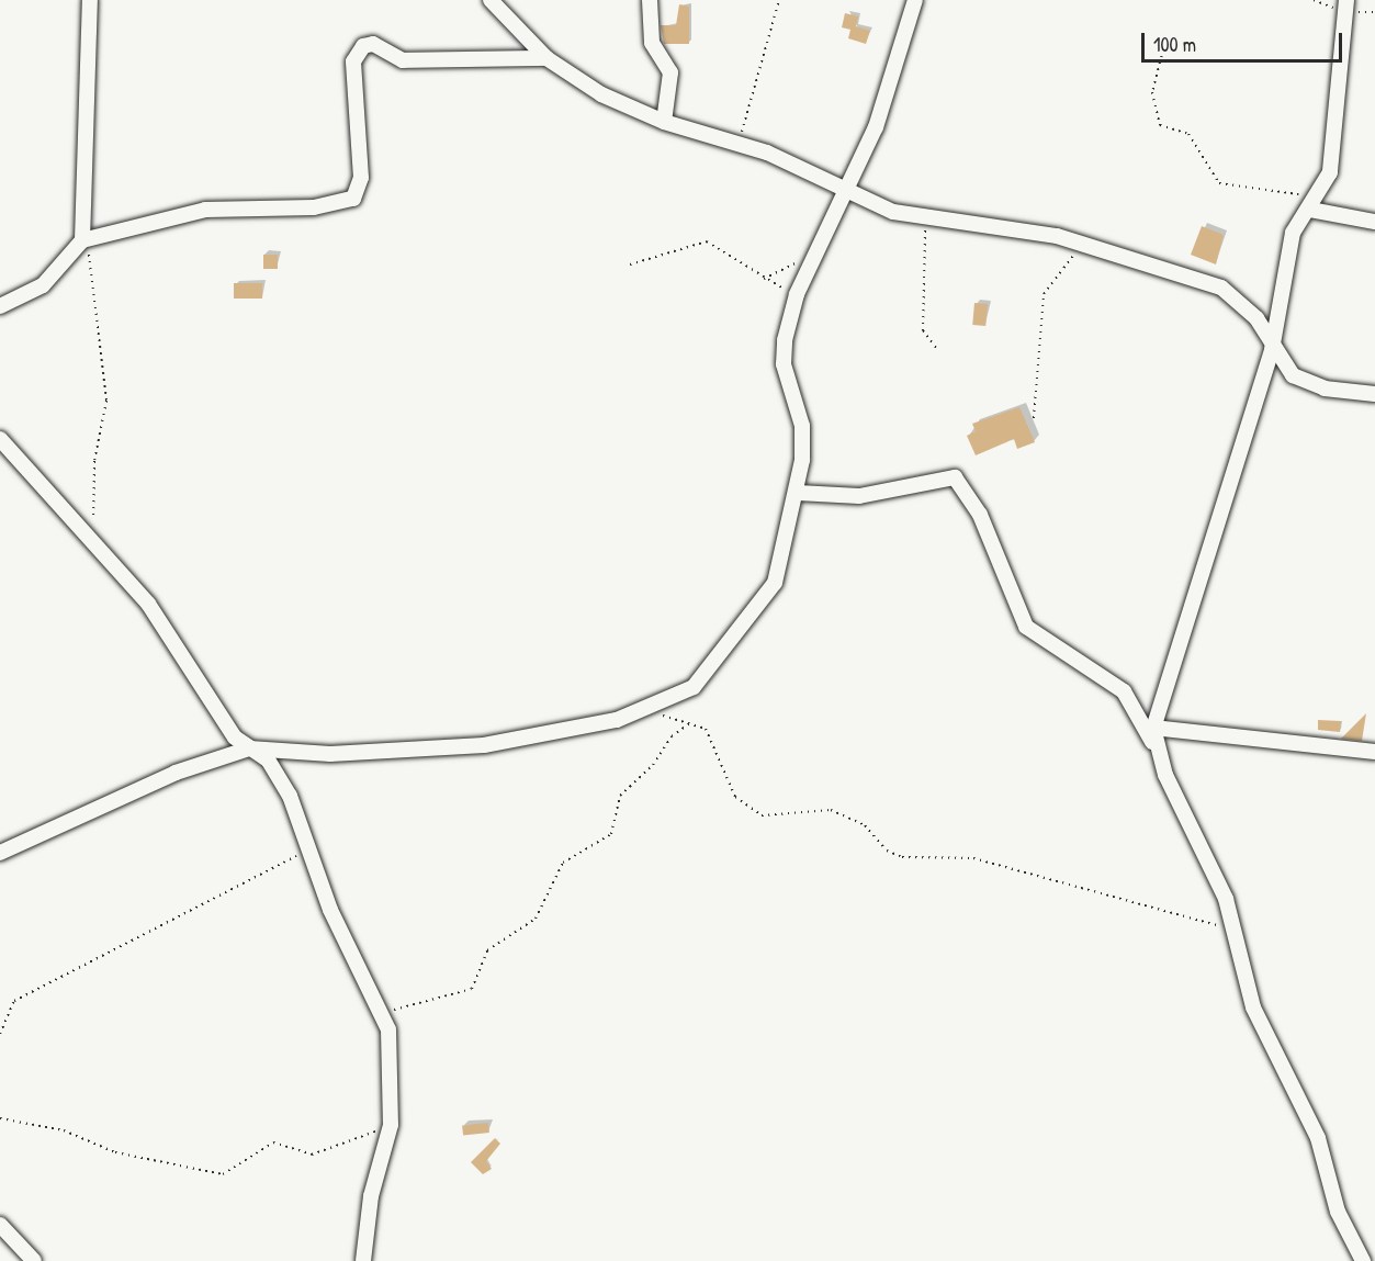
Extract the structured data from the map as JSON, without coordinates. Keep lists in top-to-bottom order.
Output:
{
  "scale_bar": "100 m"
}
